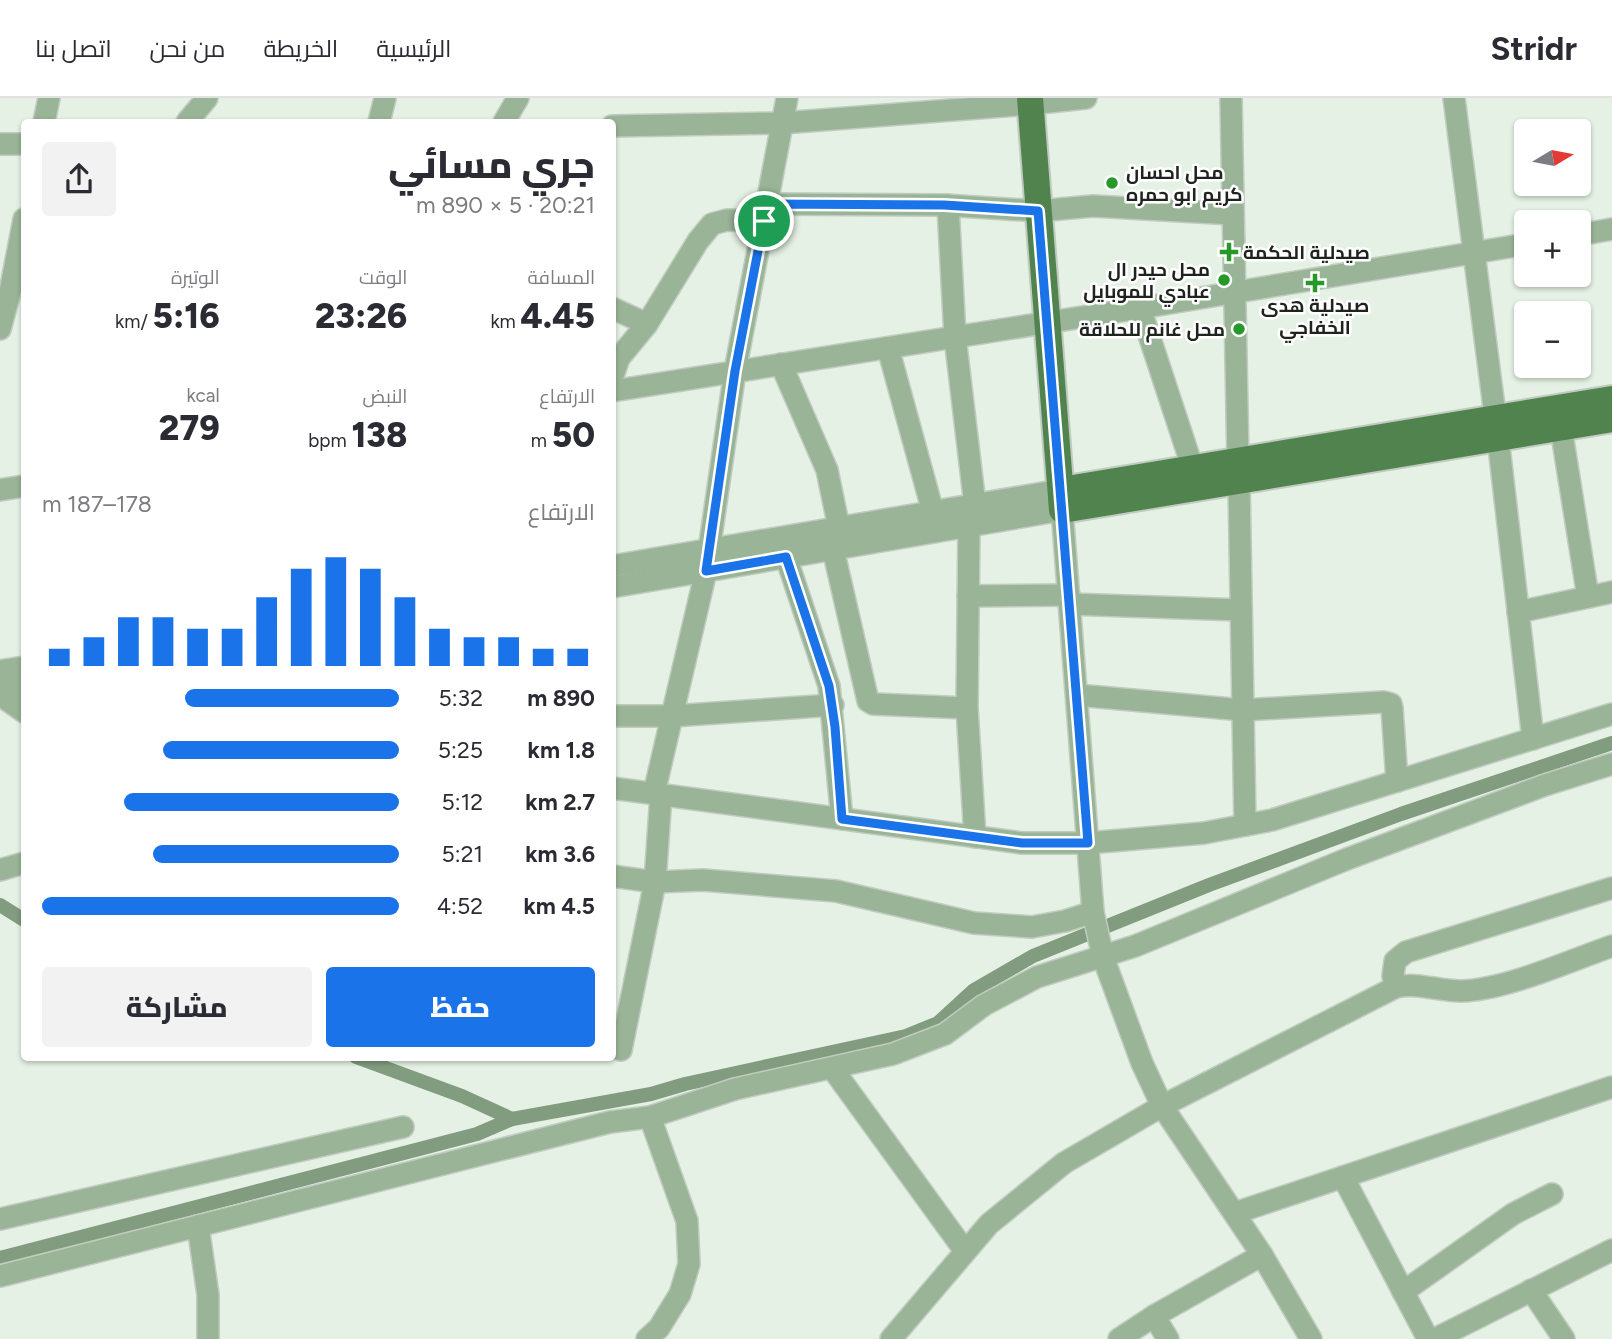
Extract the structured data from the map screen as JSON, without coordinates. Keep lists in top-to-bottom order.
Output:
{
  "places": {
    "other": ["محل احسان كريم ابو حمره", "محل حيدر ال عبادي للموبايل", "محل غانم للحلاقة"],
    "health": ["صيدلية الحكمة", "صيدلية هدى الخفاجي"]
  },
  "north": "right",
  "page": {
    "header": "Stridr",
    "nav": [
      "الرئيسية",
      "الخريطة",
      "من نحن",
      "اتصل بنا"
    ],
    "map_buttons": ["+", "−"],
    "heading": ["جري مسائي", "20:21 · 5 × 890 m"],
    "stats": [
      ["المسافة", "4.45 km"],
      ["الوقت", "23:26"],
      ["الوتيرة", "5:16 /km"],
      ["الارتفاع", "50 m"],
      ["النبض", "138 bpm"],
      ["kcal", "279"]
    ],
    "chart": ["الارتفاع", "178–187 m"],
    "list": [
      {
        "name": "890 m",
        "note": "5:32"
      },
      {
        "name": "1.8 km",
        "note": "5:25"
      },
      {
        "name": "2.7 km",
        "note": "5:12"
      },
      {
        "name": "3.6 km",
        "note": "5:21"
      },
      {
        "name": "4.5 km",
        "note": "4:52"
      }
    ],
    "buttons": ["حفظ", "مشاركة"]
  }
}
